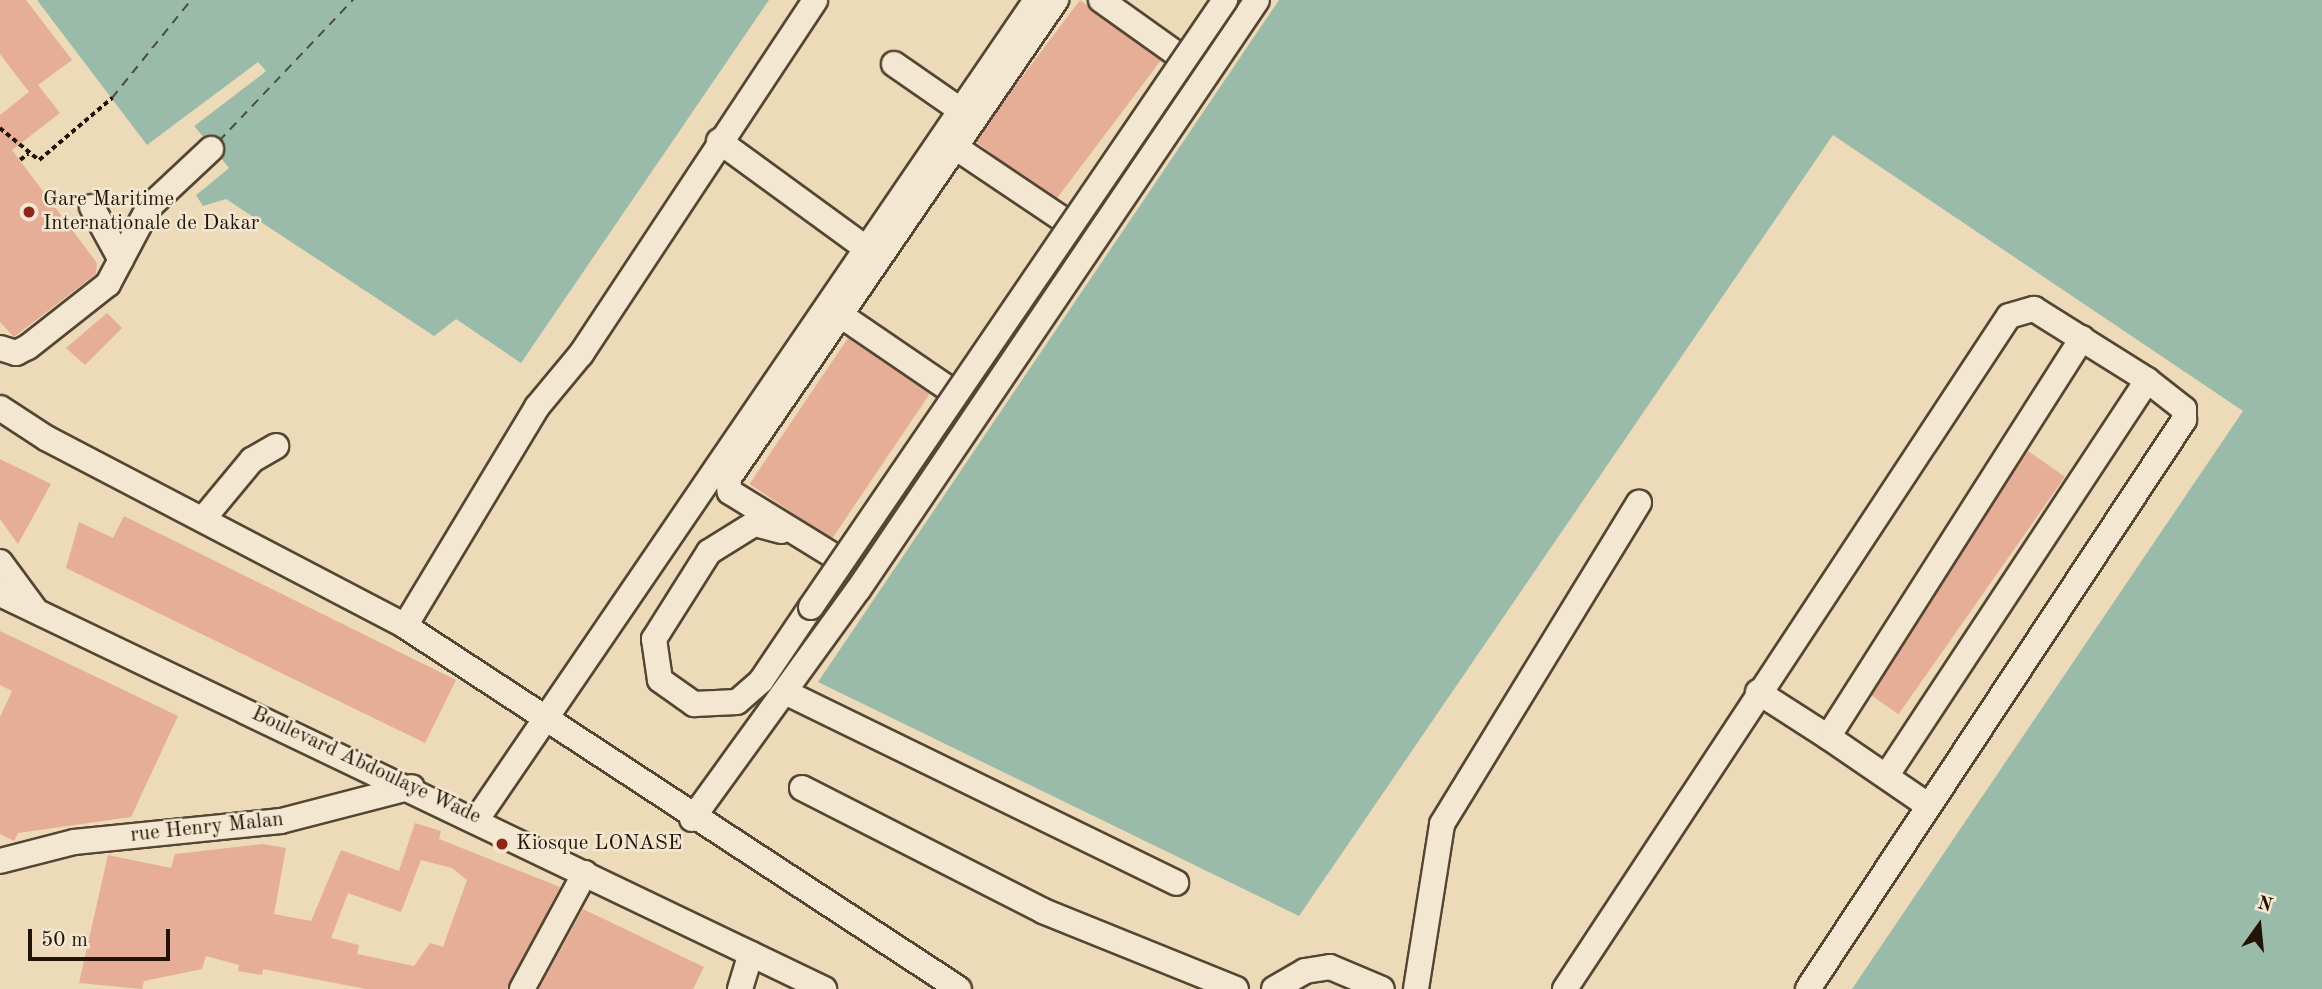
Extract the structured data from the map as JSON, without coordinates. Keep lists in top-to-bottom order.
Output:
{
  "streets": {
    "street": ["Boulevard Abdoulaye Wade", "rue Henry Malan"]
  },
  "crossings": [
    ["Boulevard Abdoulaye Wade", "rue Henry Malan"]
  ],
  "places": ["Gare Maritime Internationale de Dakar", "Kiosque LONASE"],
  "scale_bar": "50 m",
  "north": "top"
}
